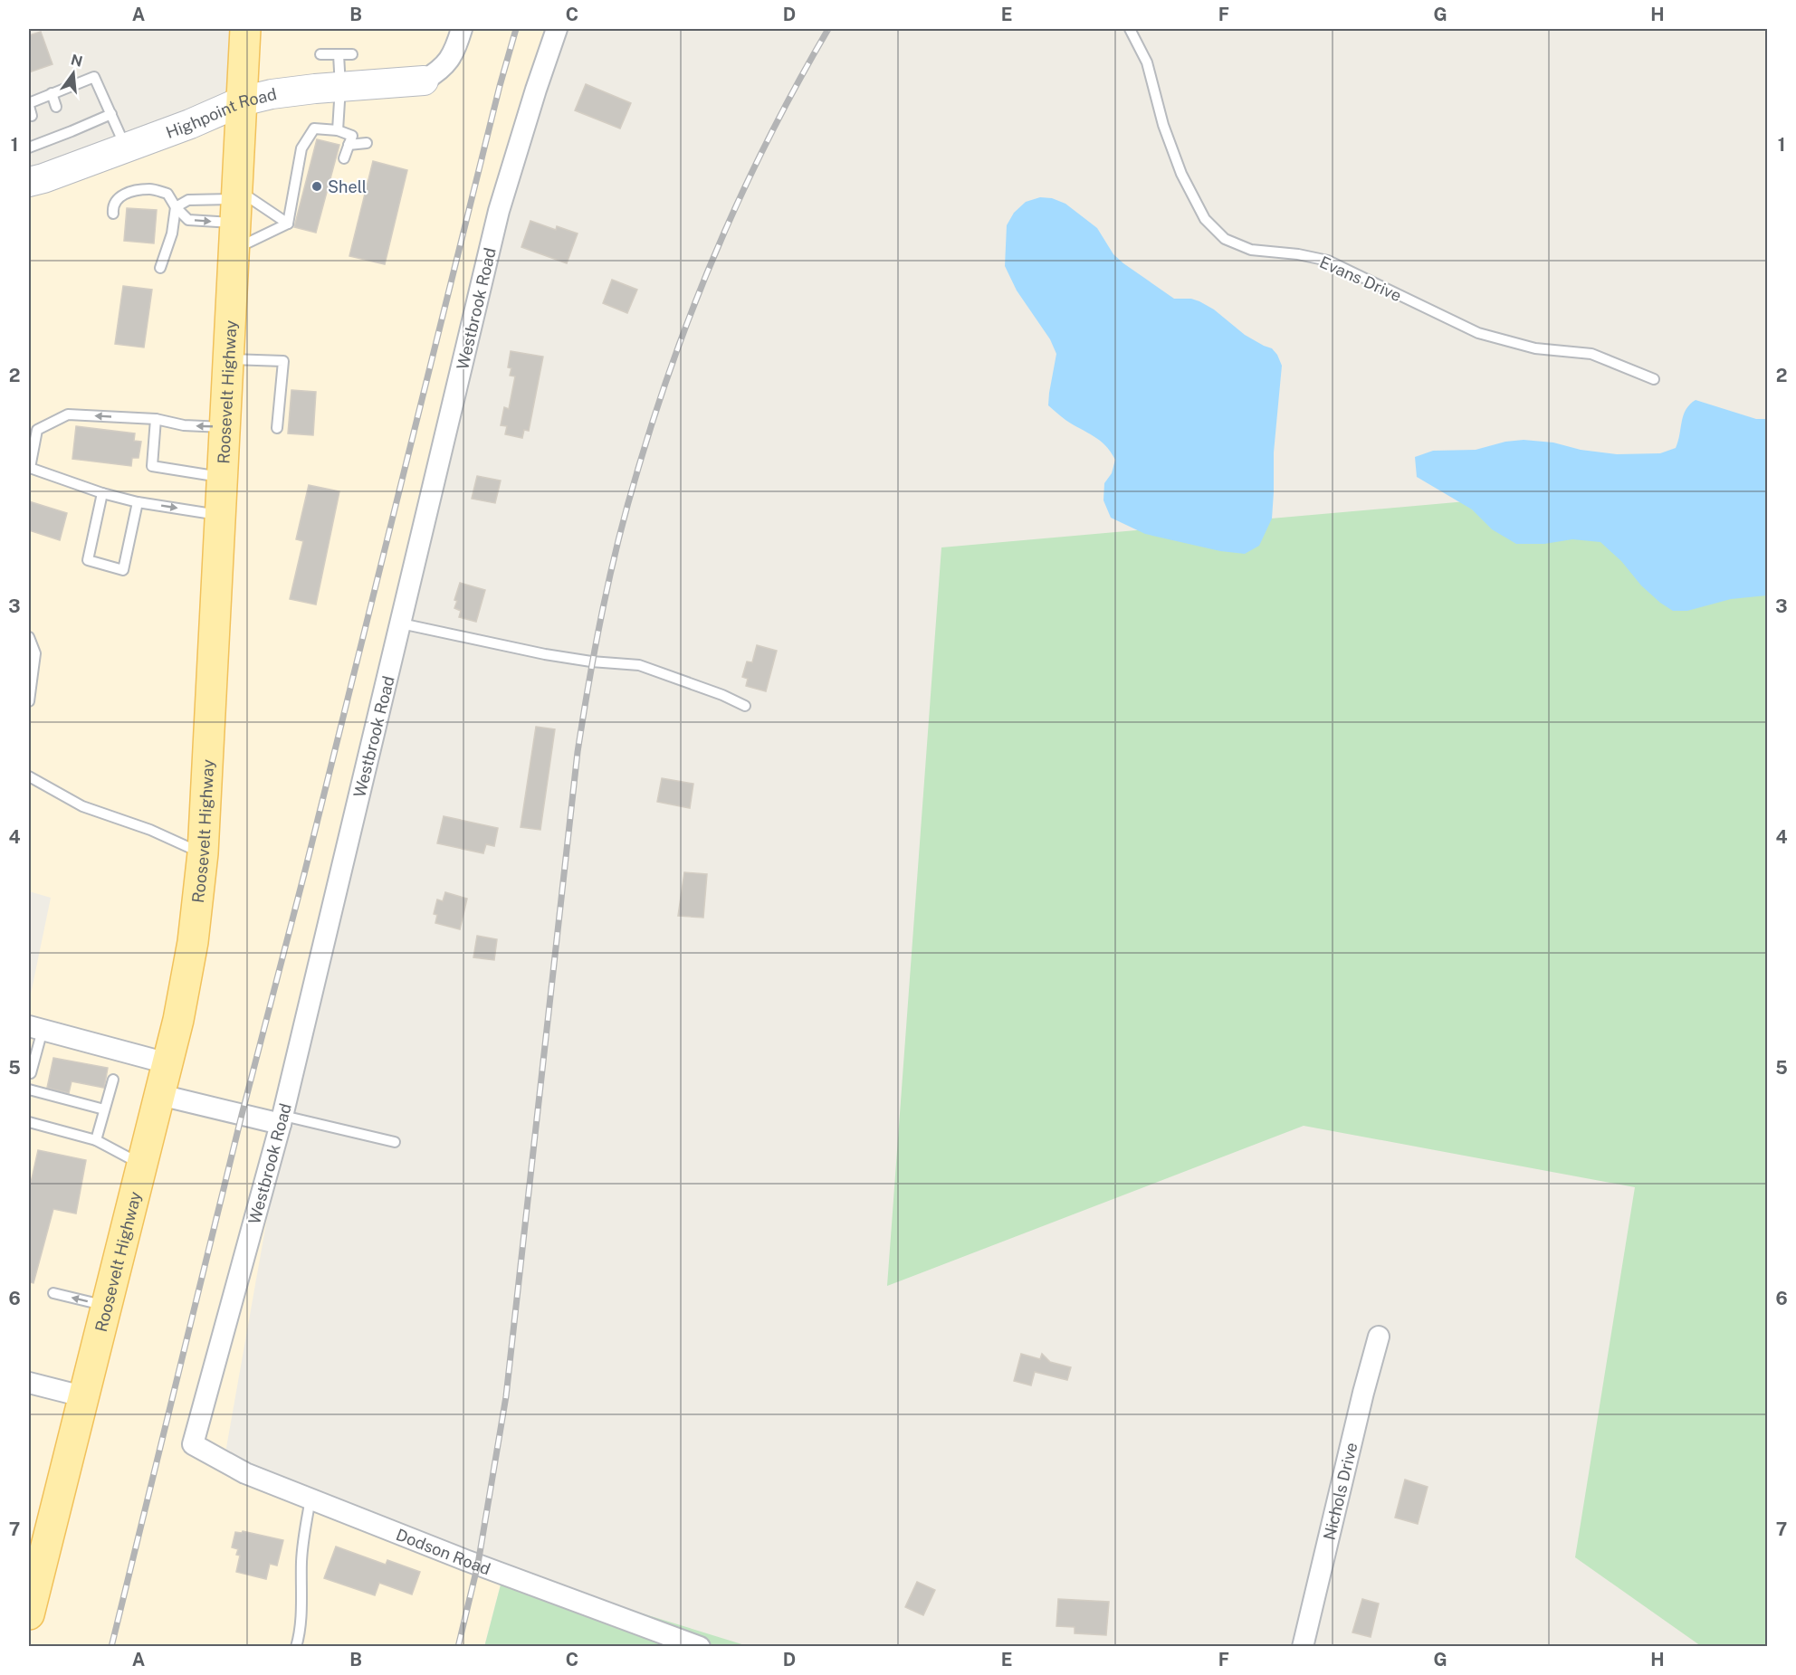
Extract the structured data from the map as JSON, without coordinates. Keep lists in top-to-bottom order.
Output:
{
  "streets": {
    "main road": ["Roosevelt Highway"],
    "street": [
      "Highpoint Road",
      "Westbrook Road",
      "Nichols Drive",
      "Dodson Road"
    ],
    "lane": ["Evans Drive"]
  },
  "crossings": [
    ["Highpoint Road", "Roosevelt Highway"],
    ["Westbrook Road", "Dodson Road"]
  ],
  "places": ["Shell"],
  "north": "top",
  "grid": {
    "columns": [
      "A",
      "B",
      "C",
      "D",
      "E",
      "F",
      "G",
      "H"
    ],
    "rows": [
      "1",
      "2",
      "3",
      "4",
      "5",
      "6",
      "7"
    ]
  }
}
